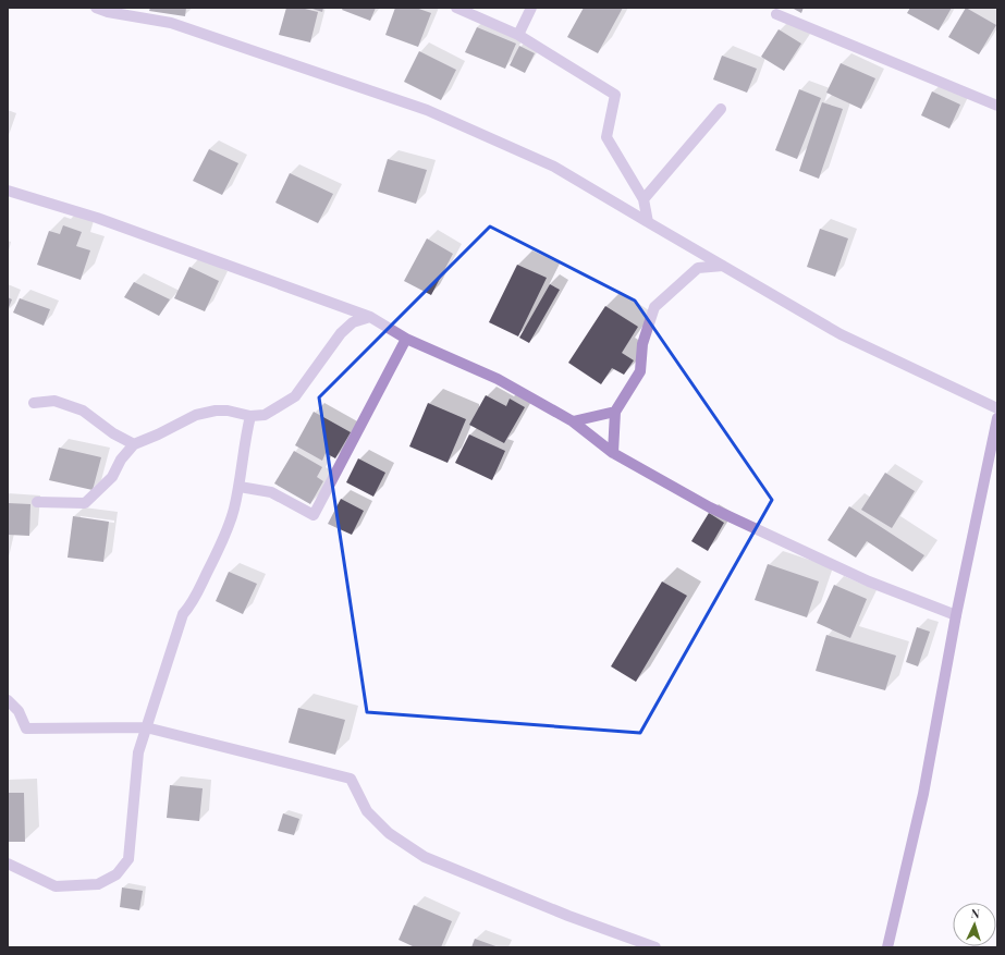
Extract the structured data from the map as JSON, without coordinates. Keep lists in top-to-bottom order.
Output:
{
  "north": "top"
}
